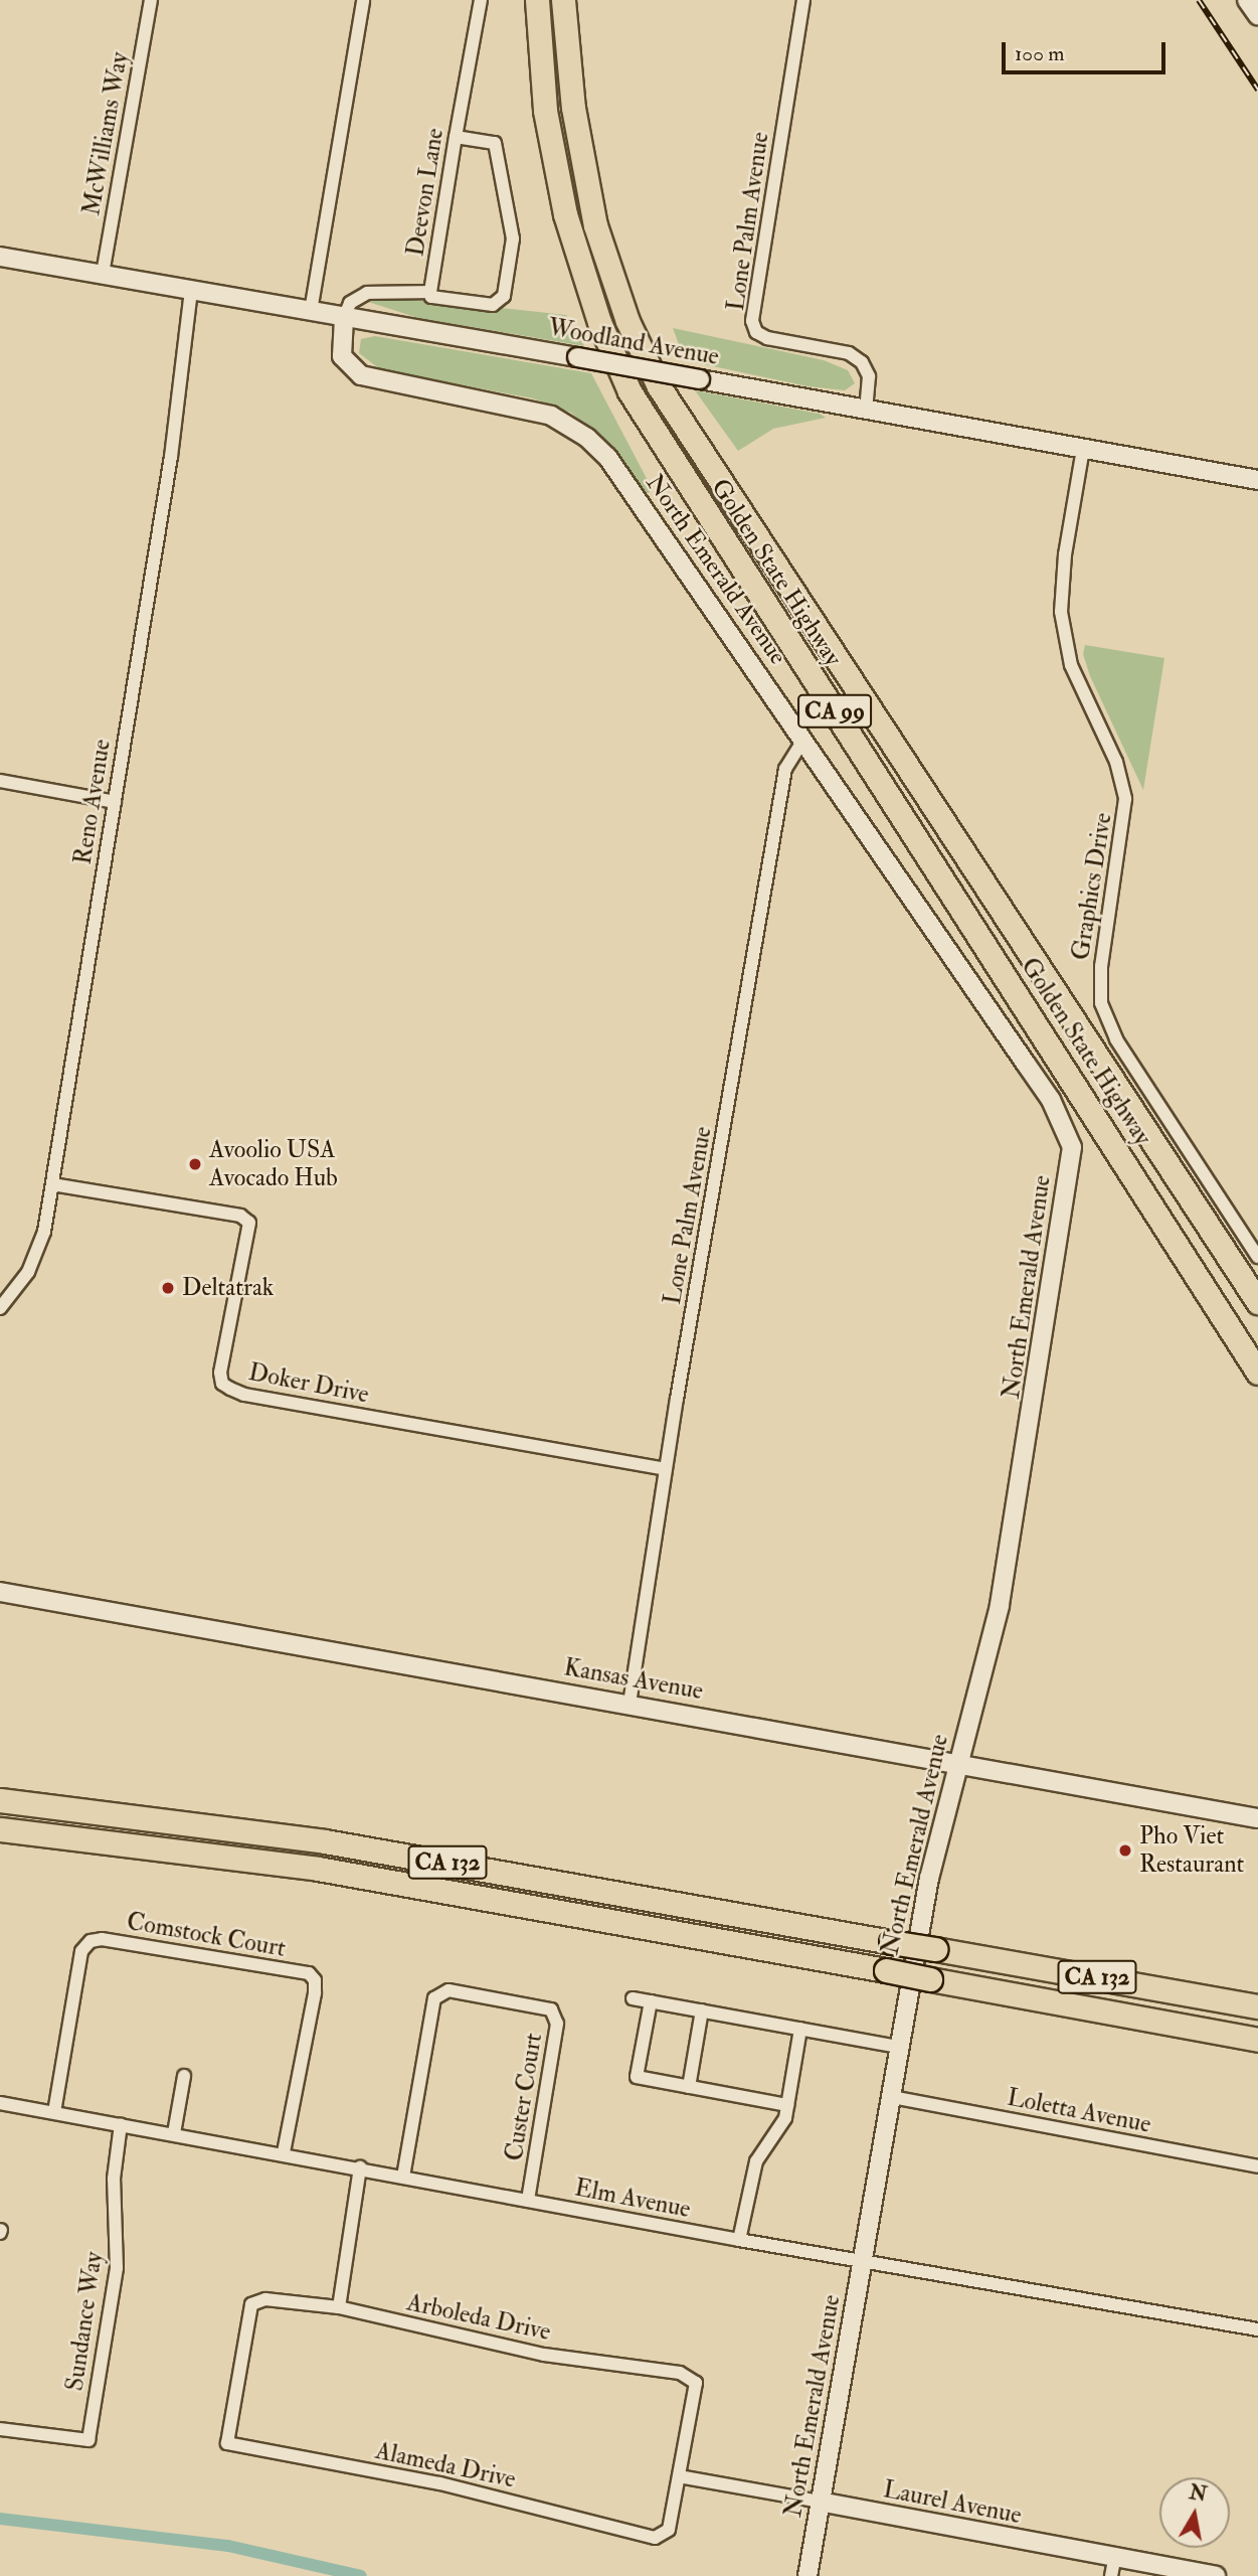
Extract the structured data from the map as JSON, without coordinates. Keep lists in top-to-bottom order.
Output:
{
  "streets": {
    "highway": ["Golden State Highway", "CA 99", "CA 132"],
    "street": [
      "McWilliams Way",
      "Deevon Lane",
      "Lone Palm Avenue",
      "Woodland Avenue",
      "North Emerald Avenue",
      "Reno Avenue",
      "Graphics Drive",
      "Doker Drive",
      "Kansas Avenue",
      "Comstock Court",
      "Custer Court",
      "Loletta Avenue",
      "Elm Avenue",
      "Arboleda Drive",
      "Sundance Way",
      "Alameda Drive",
      "Laurel Avenue"
    ]
  },
  "crossings": [
    ["McWilliams Way", "Woodland Avenue"],
    ["Deevon Lane", "Woodland Avenue"],
    ["Deevon Lane", "North Emerald Avenue"],
    ["Lone Palm Avenue", "Woodland Avenue"],
    ["Lone Palm Avenue", "North Emerald Avenue"],
    ["Lone Palm Avenue", "Doker Drive"],
    ["Lone Palm Avenue", "Kansas Avenue"],
    ["Woodland Avenue", "North Emerald Avenue"],
    ["Woodland Avenue", "Reno Avenue"],
    ["Woodland Avenue", "Graphics Drive"],
    ["North Emerald Avenue", "Kansas Avenue"],
    ["North Emerald Avenue", "Loletta Avenue"],
    ["North Emerald Avenue", "Elm Avenue"],
    ["North Emerald Avenue", "Laurel Avenue"],
    ["Reno Avenue", "Doker Drive"],
    ["Comstock Court", "Elm Avenue"],
    ["Custer Court", "Elm Avenue"],
    ["Elm Avenue", "Sundance Way"],
    ["Arboleda Drive", "Alameda Drive"],
    ["Arboleda Drive", "Laurel Avenue"],
    ["Alameda Drive", "Laurel Avenue"]
  ],
  "places": ["Avoolio USA Avocado Hub", "Deltatrak", "Pho Viet Restaurant"],
  "scale_bar": "100 m",
  "north": "top"
}
